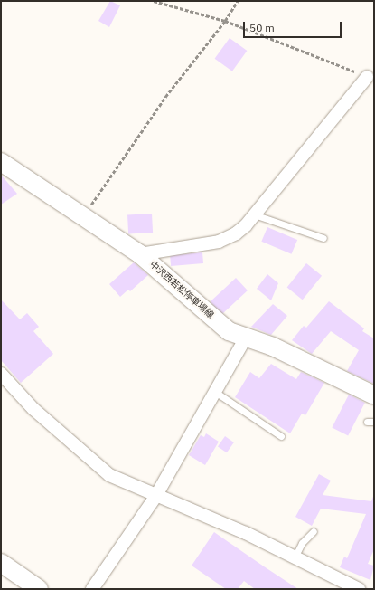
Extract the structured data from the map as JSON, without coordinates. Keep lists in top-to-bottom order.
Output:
{
  "streets": {
    "main road": ["中沢西若松停車場線"]
  },
  "scale_bar": "50 m"
}
